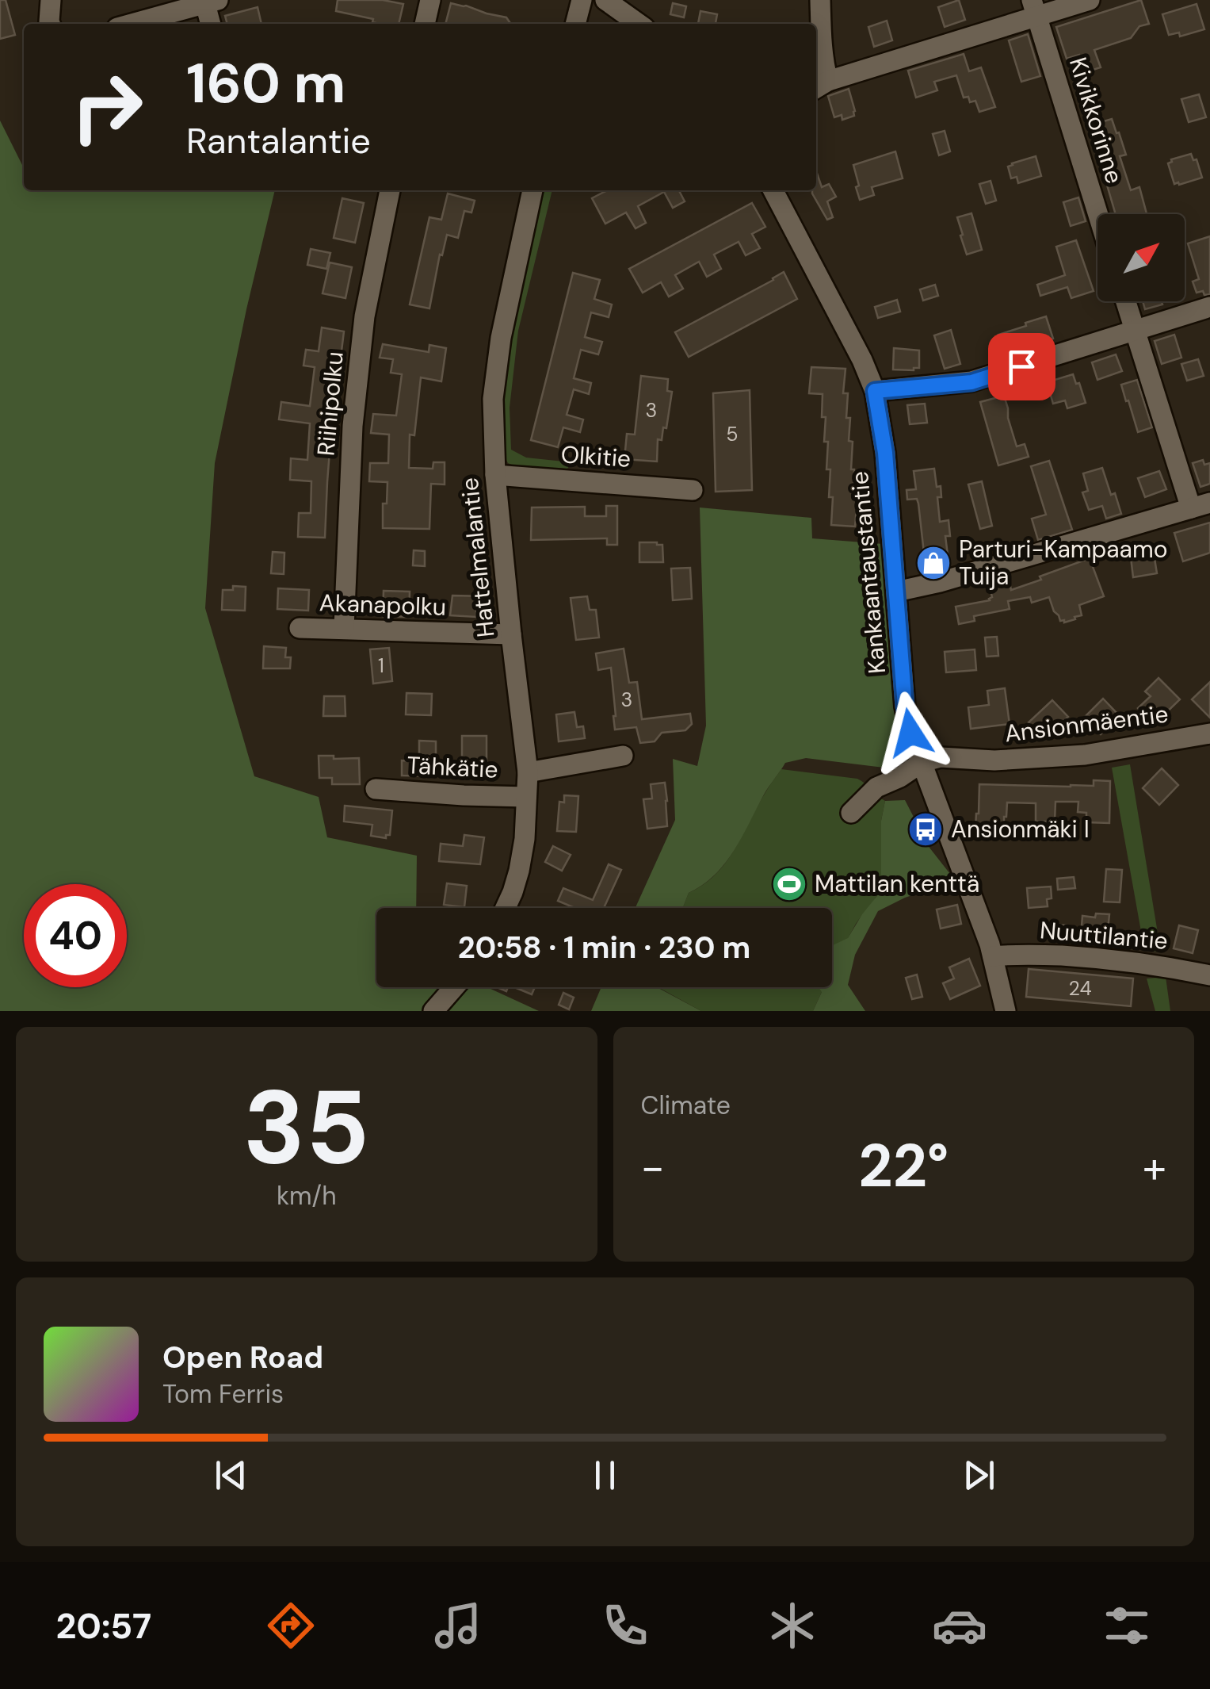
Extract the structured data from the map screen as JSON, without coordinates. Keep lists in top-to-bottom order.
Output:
{
  "streets": {
    "street": [
      "Kivikkorinne",
      "Riihipolku",
      "Olkitie",
      "Hattelmalantie",
      "Kankaantaustantie",
      "Akanapolku",
      "Ansionmäentie",
      "Tähkätie",
      "Nuuttilantie"
    ]
  },
  "crossings": [
    ["Riihipolku", "Akanapolku"],
    ["Olkitie", "Hattelmalantie"],
    ["Hattelmalantie", "Akanapolku"],
    ["Hattelmalantie", "Tähkätie"],
    ["Kankaantaustantie", "Ansionmäentie"],
    ["Kankaantaustantie", "Nuuttilantie"]
  ],
  "places": {
    "shop": ["Parturi-Kampaamo Tuija"],
    "bus stop": ["Ansionmäki I"],
    "sports": ["Mattilan kenttä"]
  },
  "house_numbers": [
    "3",
    "5",
    "1",
    "3",
    "24"
  ],
  "north": "top right",
  "page": {
    "turn": ["160 m", "Rantalantie"],
    "limit": "40",
    "trip": "20:58 · 1 min · 230 m",
    "tile": [
      ["35", "km/h"],
      "Climate"
    ],
    "heat": ["−", "22°", "+"],
    "song": ["Open Road", "Tom Ferris"],
    "tabs": "20:57"
  }
}
